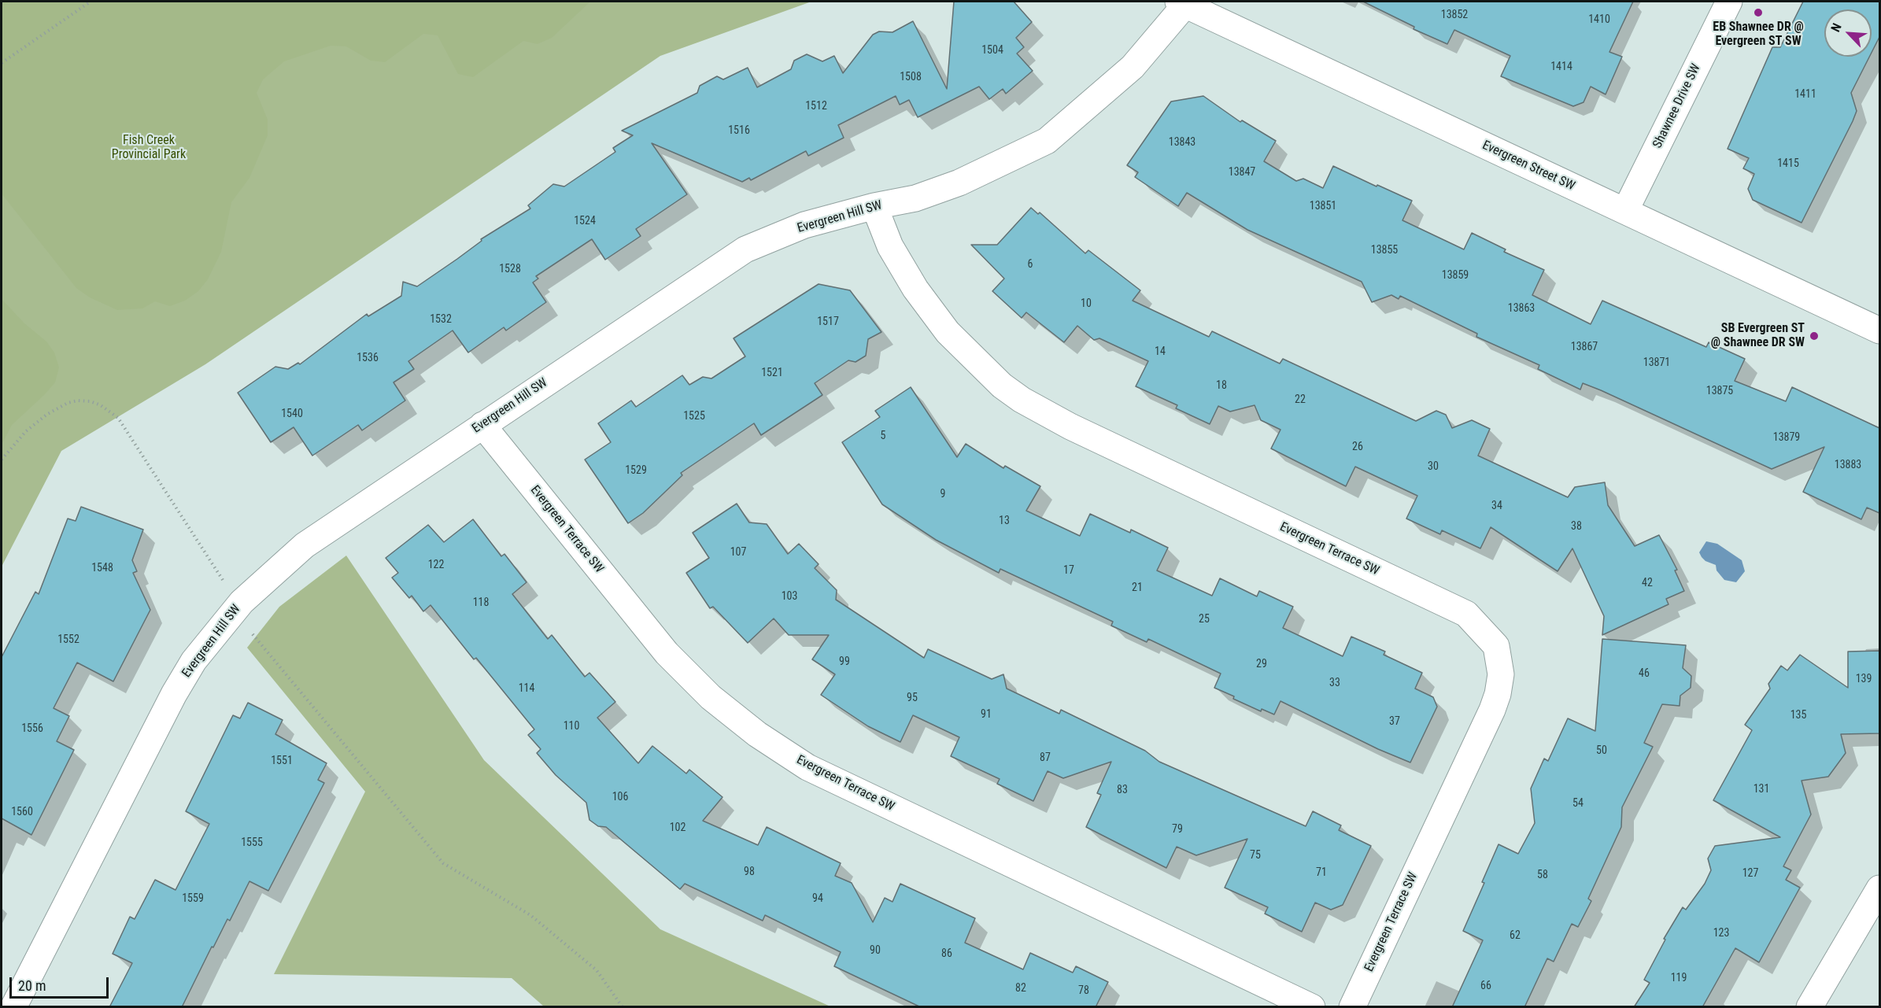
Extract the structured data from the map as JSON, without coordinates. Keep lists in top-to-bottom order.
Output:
{
  "streets": {
    "street": [
      "Shawnee Drive SW",
      "Evergreen Street SW",
      "Evergreen Hill SW",
      "Evergreen Terrace SW"
    ]
  },
  "crossings": [
    ["Shawnee Drive SW", "Evergreen Street SW"],
    ["Evergreen Street SW", "Evergreen Hill SW"],
    ["Evergreen Hill SW", "Evergreen Terrace SW"]
  ],
  "parks": ["Fish Creek Provincial Park"],
  "places": ["EB Shawnee DR @ Evergreen ST SW", "SB Evergreen ST @ Shawnee DR SW"],
  "house_numbers": [
    "13852",
    "1410",
    "1504",
    "1414",
    "1508",
    "1411",
    "1512",
    "1516",
    "13843",
    "1415",
    "13847",
    "13851",
    "1524",
    "13855",
    "6",
    "1528",
    "13859",
    "10",
    "13863",
    "1532",
    "1517",
    "13867",
    "14",
    "1536",
    "13871",
    "1521",
    "18",
    "13875",
    "22",
    "1540",
    "1525",
    "5",
    "13879",
    "26",
    "13883",
    "30",
    "1529",
    "9",
    "34",
    "13",
    "38",
    "107",
    "122",
    "1548",
    "17",
    "42",
    "21",
    "103",
    "118",
    "25",
    "1552",
    "99",
    "29",
    "46",
    "139",
    "33",
    "114",
    "95",
    "91",
    "135",
    "37",
    "110",
    "1556",
    "50",
    "87",
    "1551",
    "131",
    "83",
    "106",
    "54",
    "1560",
    "102",
    "79",
    "1555",
    "75",
    "98",
    "71",
    "127",
    "58",
    "1559",
    "94",
    "123",
    "62",
    "90",
    "86",
    "119",
    "66",
    "82",
    "78"
  ],
  "scale_bar": "20 m",
  "north": "top left"
}
